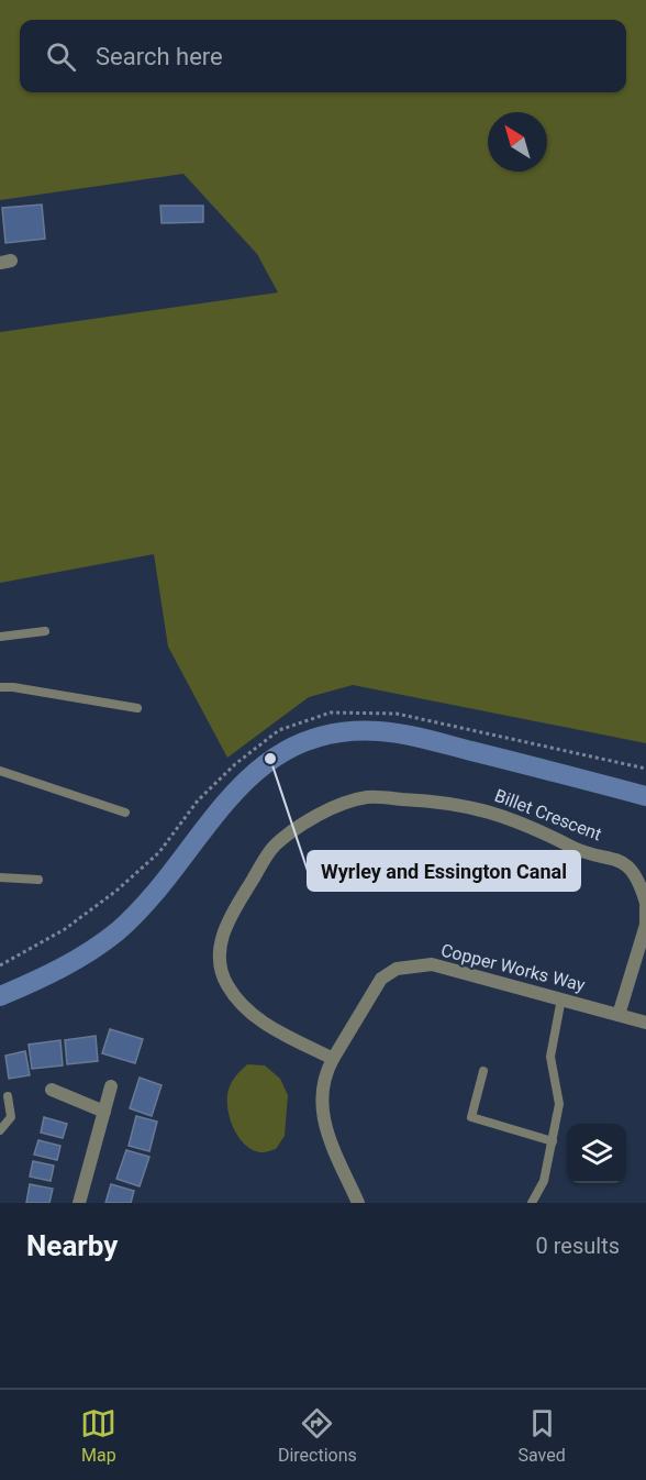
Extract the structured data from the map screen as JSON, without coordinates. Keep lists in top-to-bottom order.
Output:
{
  "streets": {
    "street": ["Billet Crescent", "Copper Works Way"]
  },
  "crossings": [
    ["Billet Crescent", "Copper Works Way"]
  ],
  "places": ["Wyrley and Essington Canal"],
  "north": "top left",
  "page": {
    "search": "Search here",
    "heading": ["Nearby", "0 results"],
    "nav": ["Map", "Directions", "Saved"]
  }
}
